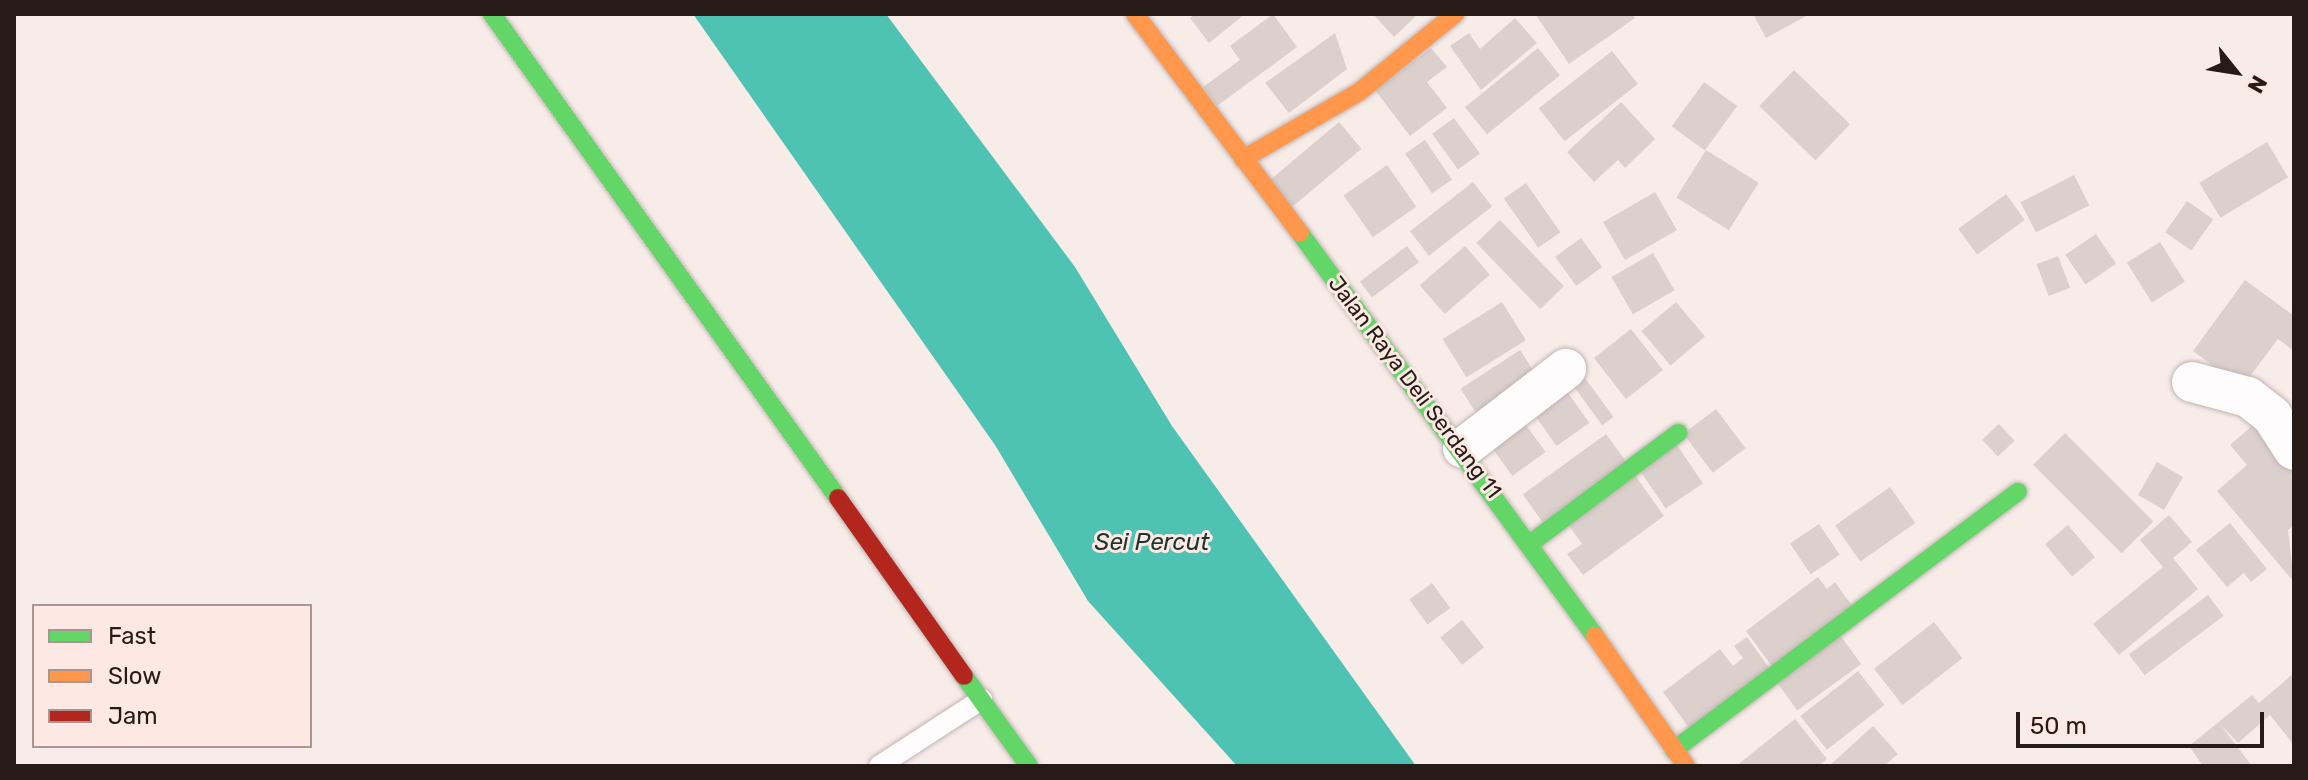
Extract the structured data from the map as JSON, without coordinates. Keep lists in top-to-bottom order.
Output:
{
  "streets": {
    "street": ["Jalan Raya Deli Serdang 11"]
  },
  "water": ["Sei Percut"],
  "legend": ["Fast", "Slow", "Jam"],
  "scale_bar": "50 m",
  "north": "bottom right"
}
